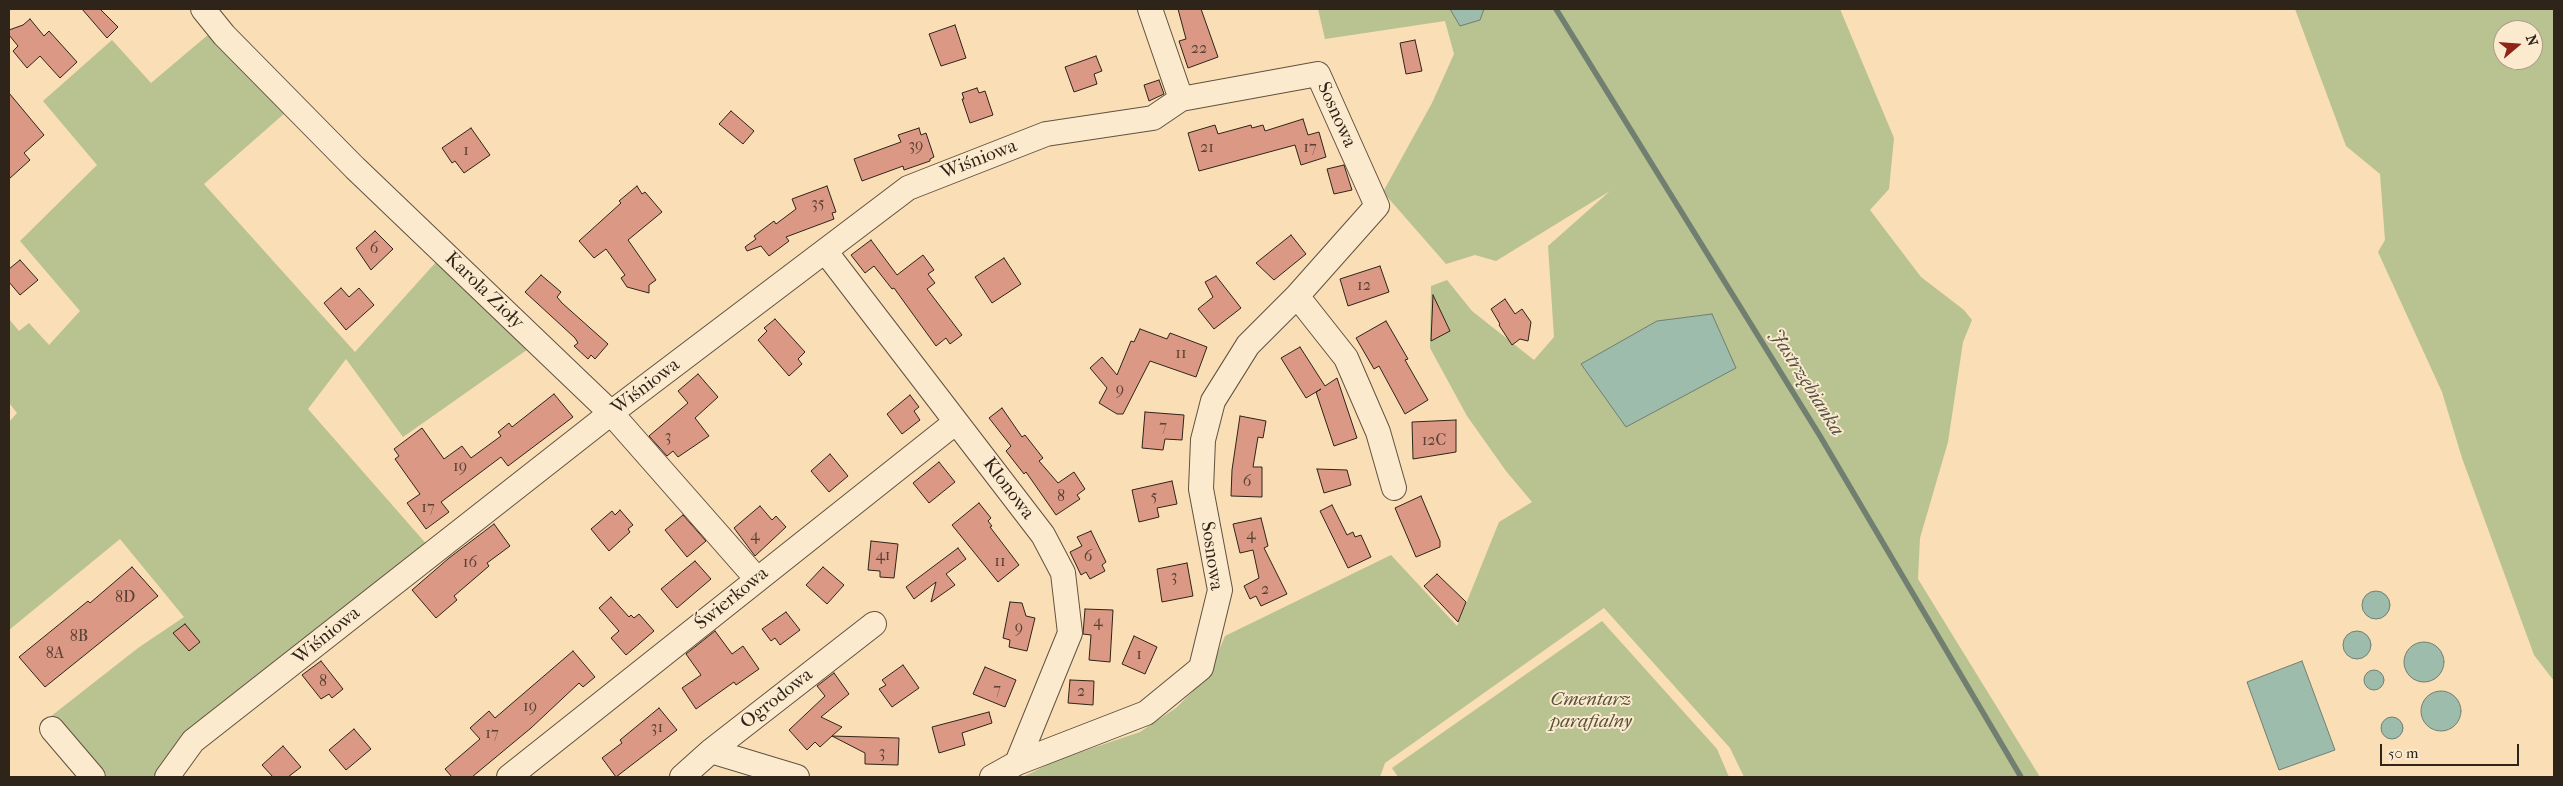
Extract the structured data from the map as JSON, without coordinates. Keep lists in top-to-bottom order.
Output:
{
  "streets": {
    "street": [
      "Sosnowa",
      "Wiśniowa",
      "Karola Zioły",
      "Klonowa",
      "Świerkowa",
      "Ogrodowa"
    ]
  },
  "crossings": [
    ["Sosnowa", "Wiśniowa"],
    ["Sosnowa", "Klonowa"],
    ["Wiśniowa", "Karola Zioły"],
    ["Wiśniowa", "Klonowa"],
    ["Karola Zioły", "Świerkowa"],
    ["Klonowa", "Świerkowa"]
  ],
  "water": ["Jastrzębianka"],
  "parks": ["Cmentarz parafialny"],
  "house_numbers": [
    "22",
    "39",
    "21",
    "17",
    "1",
    "35",
    "6",
    "12",
    "11",
    "9",
    "7",
    "3",
    "12C",
    "19",
    "6",
    "8",
    "5",
    "17",
    "4",
    "4",
    "41",
    "6",
    "11",
    "16",
    "3",
    "2",
    "8D",
    "4",
    "9",
    "8B",
    "8A",
    "1",
    "8",
    "7",
    "2",
    "19",
    "31",
    "17",
    "3"
  ],
  "scale_bar": "50 m",
  "north": "right"
}
